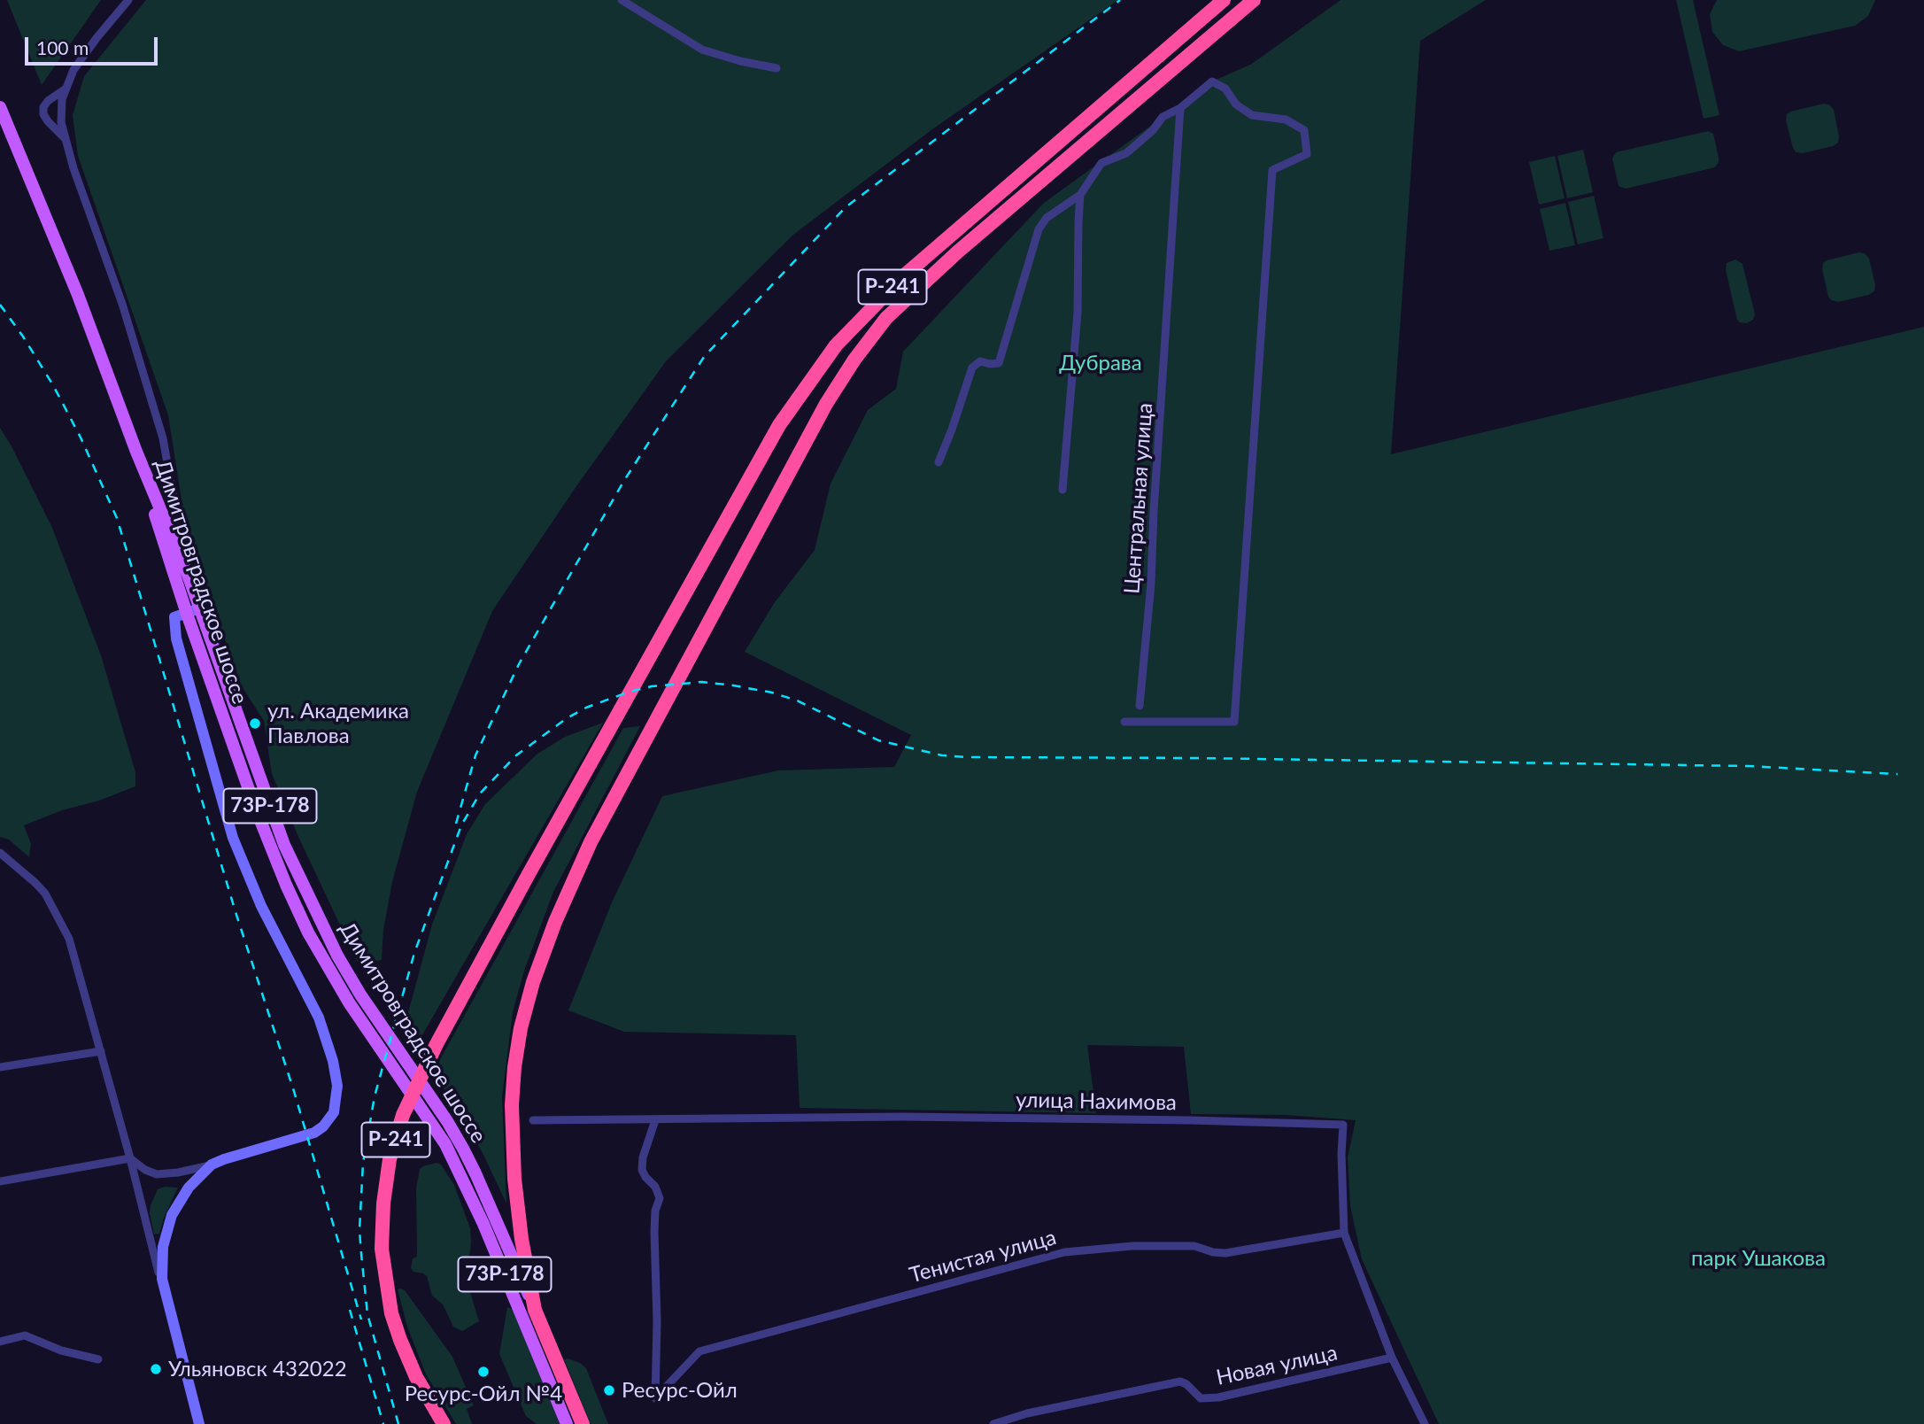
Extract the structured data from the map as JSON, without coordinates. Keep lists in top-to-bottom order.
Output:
{
  "streets": {
    "highway": ["Р-241", "Димитровградское шоссе"],
    "main road": ["73Р-178"],
    "street": [
      "Центральная улица",
      "улица Нахимова",
      "Тенистая улица",
      "Новая улица"
    ]
  },
  "crossings": [
    ["Р-241", "Димитровградское шоссе"],
    ["улица Нахимова", "Тенистая улица"],
    ["улица Нахимова", "Новая улица"]
  ],
  "parks": ["Дубрава", "парк Ушакова"],
  "places": [
    "ул. Академика Павлова",
    "Ульяновск 432022",
    "Ресурс-Ойл №4",
    "Ресурс-Ойл"
  ],
  "scale_bar": "100 m"
}
